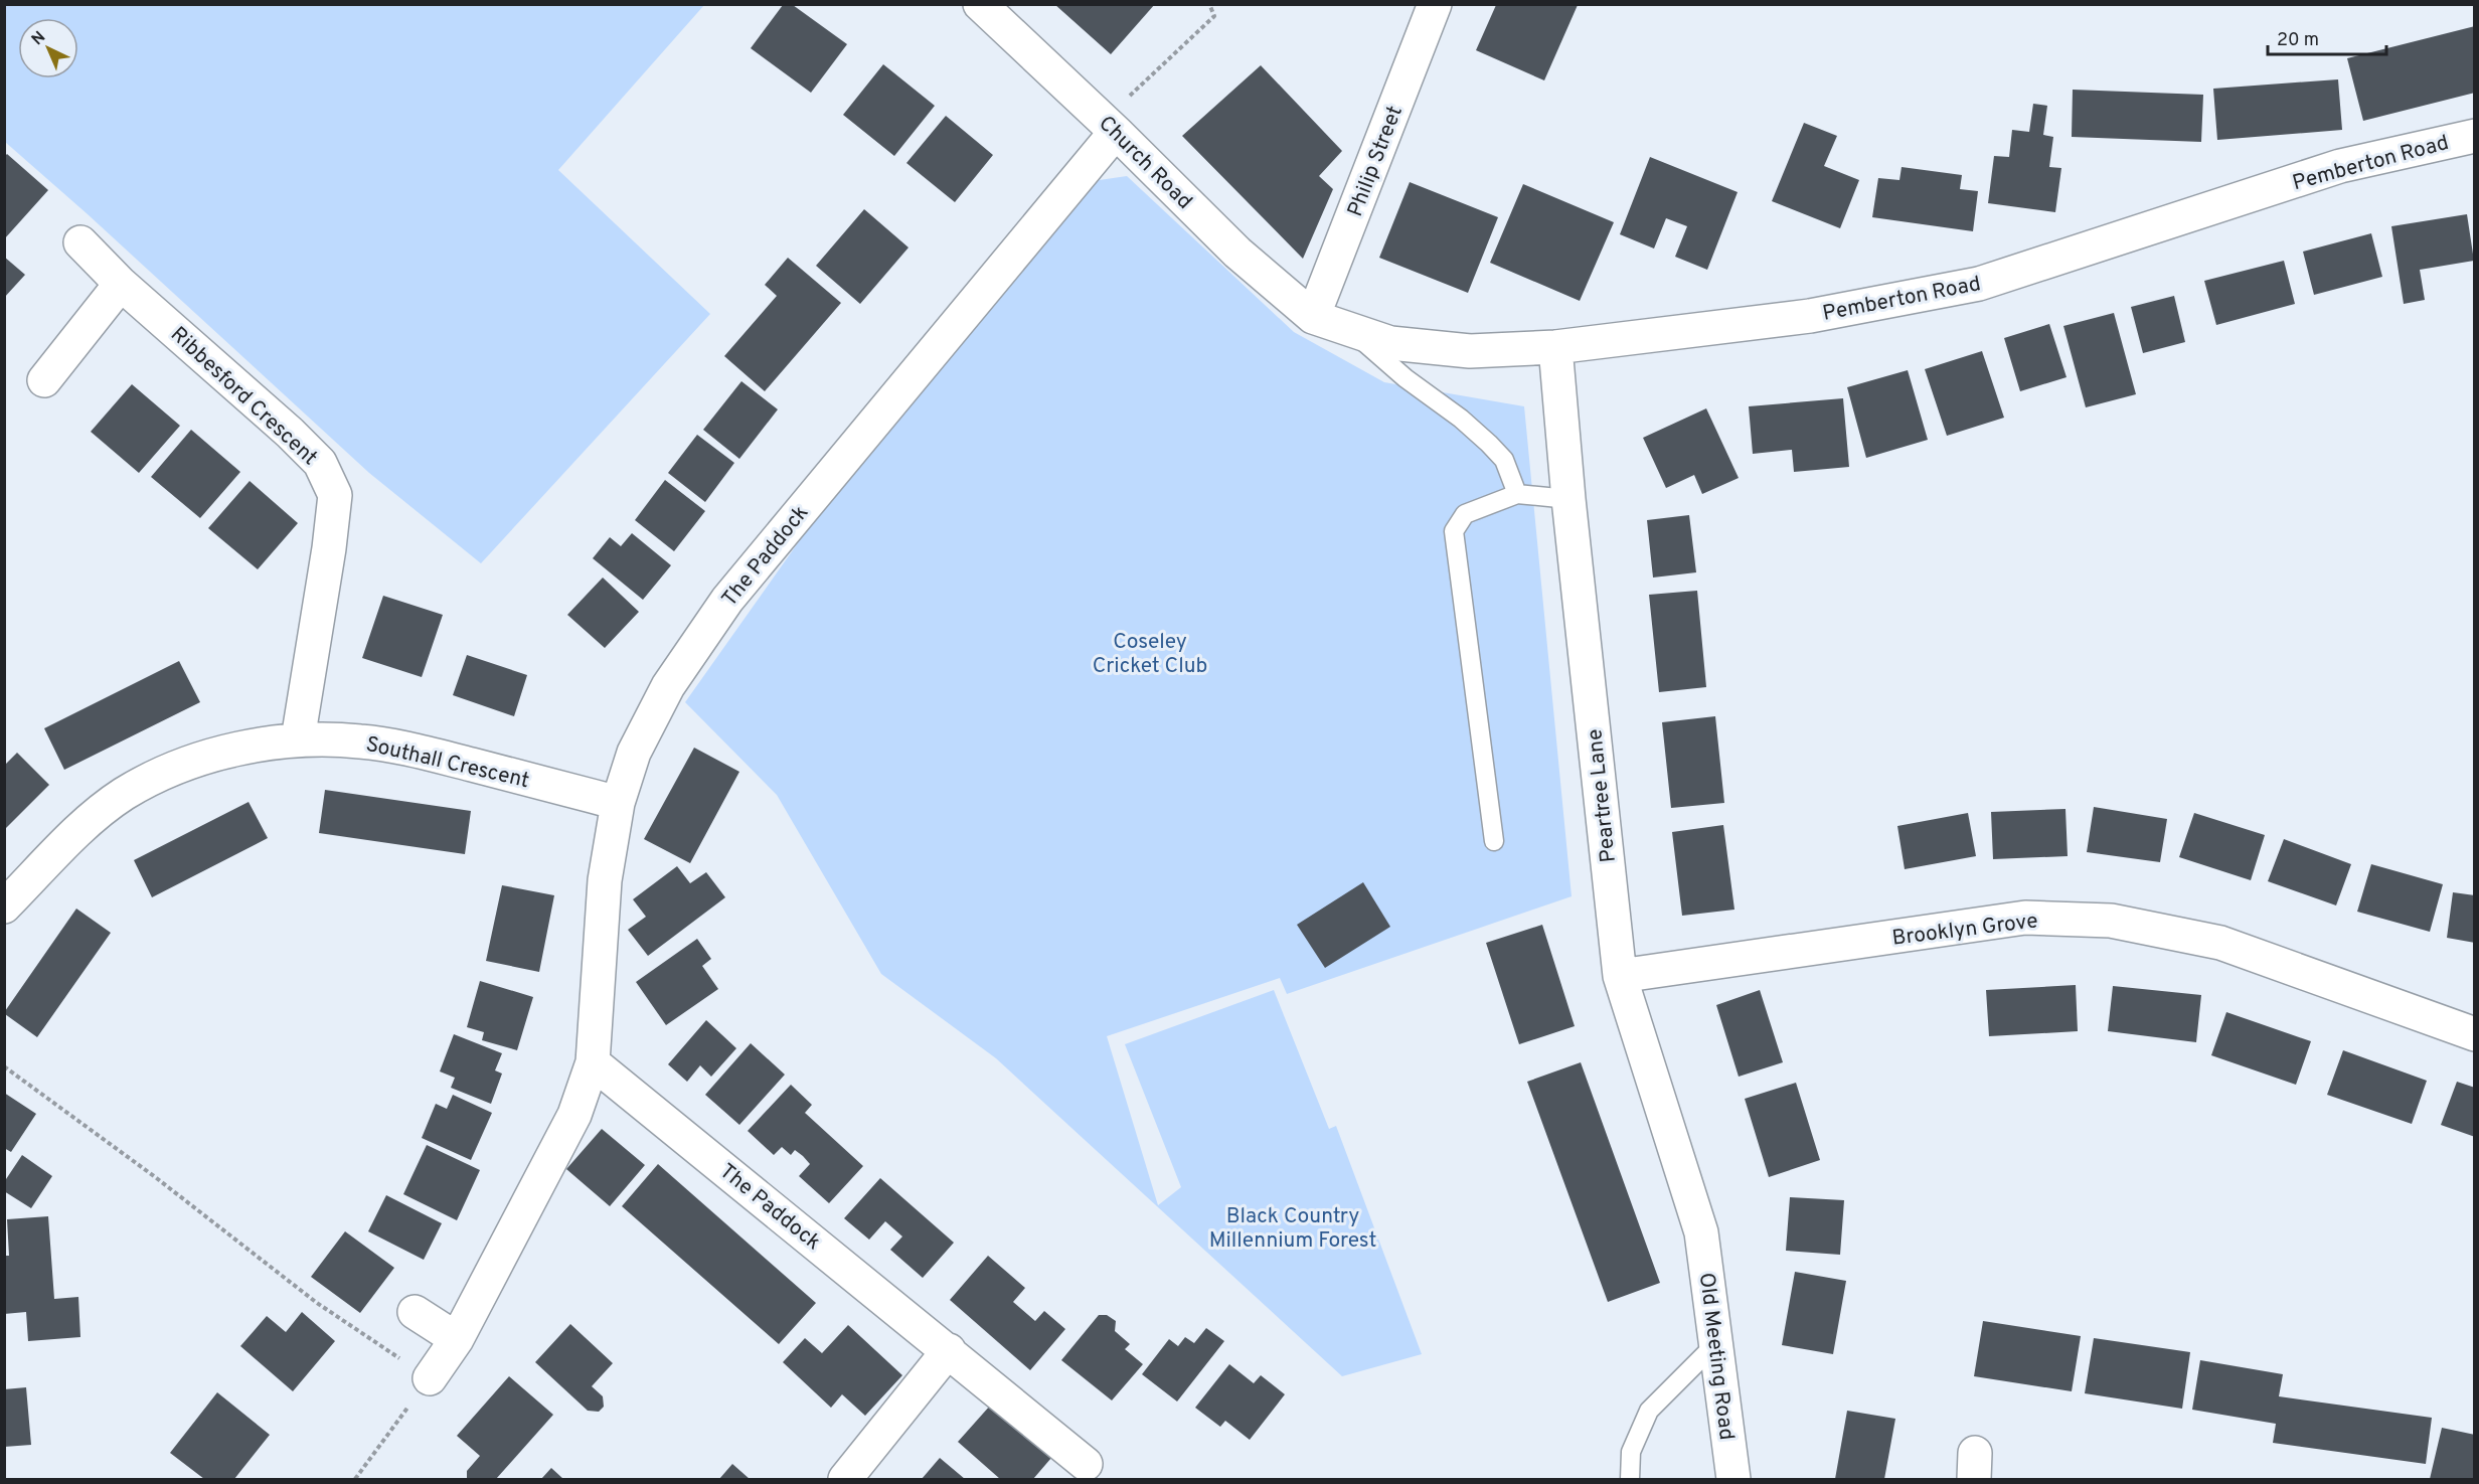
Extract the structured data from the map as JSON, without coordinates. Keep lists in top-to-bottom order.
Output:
{
  "streets": {
    "street": [
      "Philip Street",
      "Church Road",
      "Pemberton Road",
      "Ribbesford Crescent",
      "The Paddock",
      "Southall Crescent",
      "Peartree Lane",
      "Brooklyn Grove",
      "Old Meeting Road"
    ]
  },
  "crossings": [
    ["Philip Street", "Church Road"],
    ["Philip Street", "Pemberton Road"],
    ["Church Road", "Pemberton Road"],
    ["Church Road", "The Paddock"],
    ["Pemberton Road", "Peartree Lane"],
    ["Ribbesford Crescent", "Southall Crescent"],
    ["The Paddock", "Southall Crescent"],
    ["Peartree Lane", "Brooklyn Grove"],
    ["Peartree Lane", "Old Meeting Road"]
  ],
  "parks": ["Coseley Cricket Club", "Black Country Millennium Forest"],
  "scale_bar": "20 m",
  "north": "top left"
}
